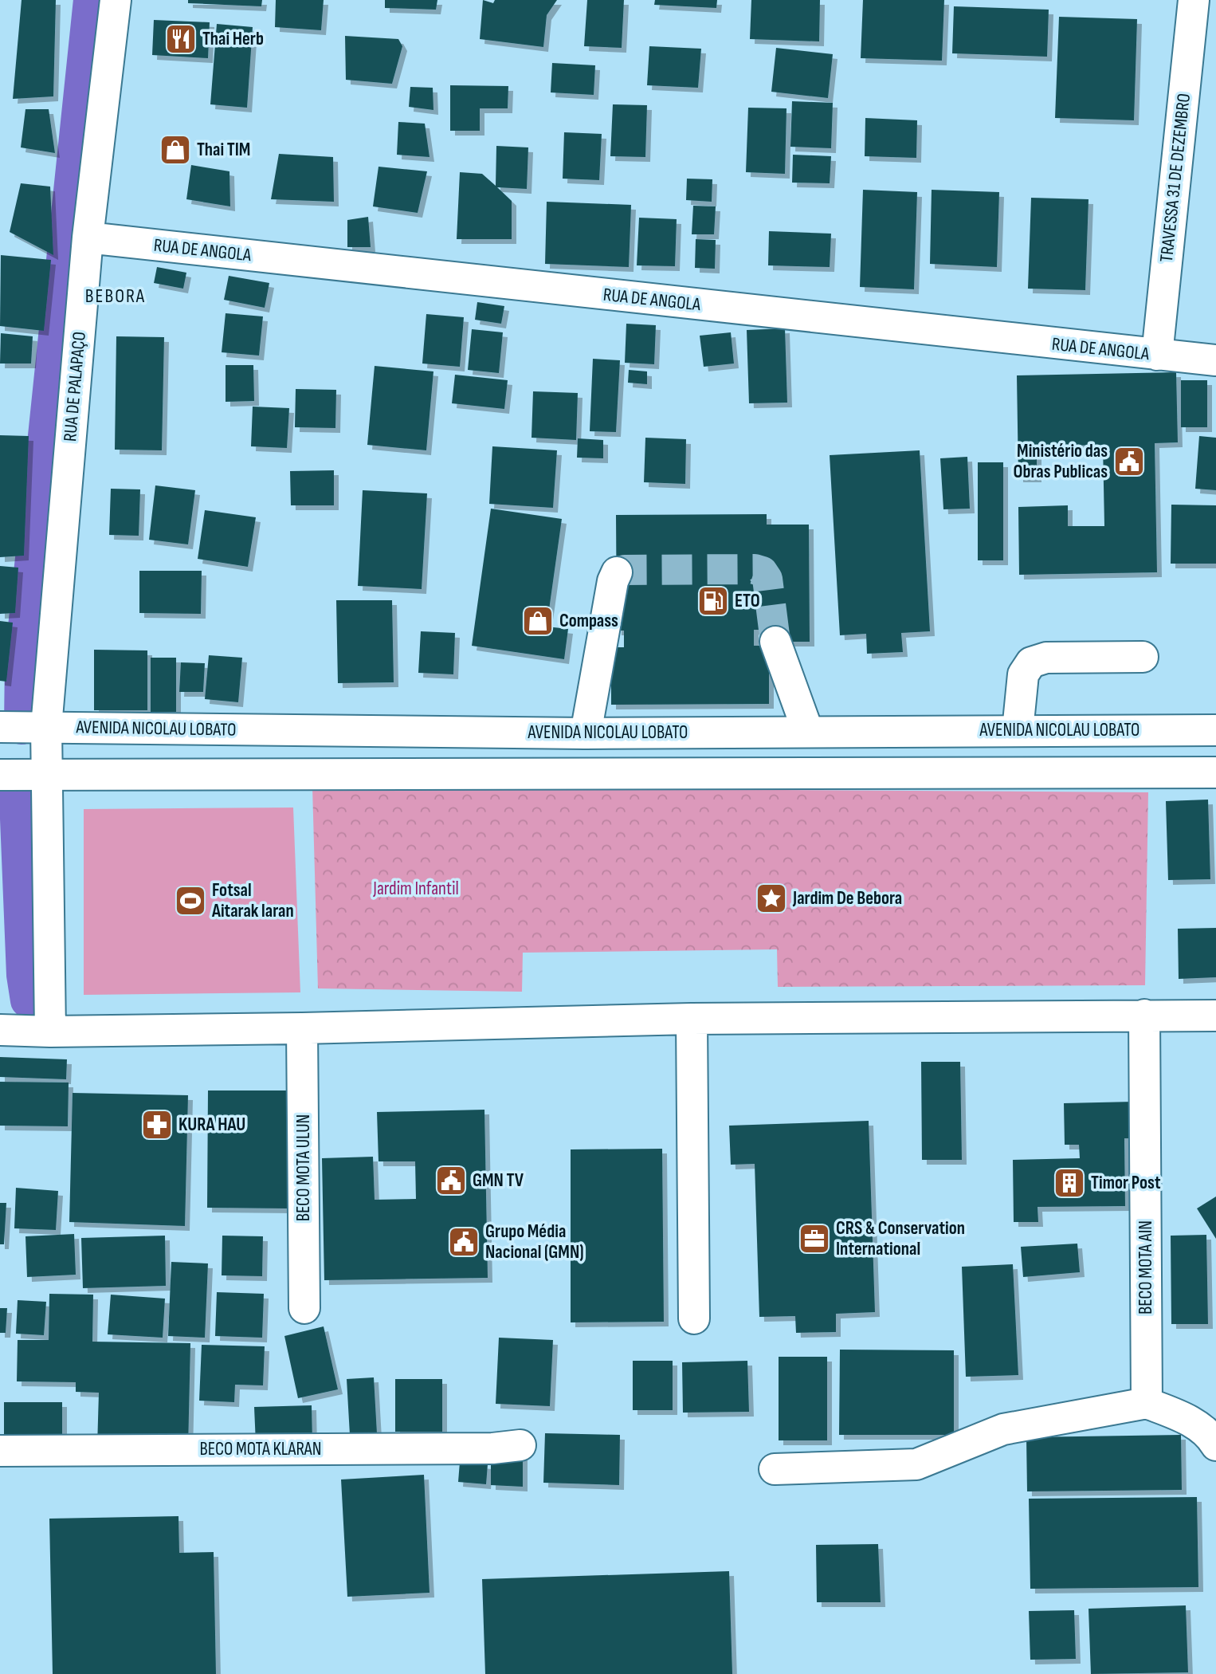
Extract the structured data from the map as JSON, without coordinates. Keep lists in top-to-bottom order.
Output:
{
  "streets": {
    "street": [
      "TRAVESSA 31 DE DEZEMBRO",
      "RUA DE ANGOLA",
      "RUA DE PALAPAÇO",
      "AVENIDA NICOLAU LOBATO",
      "BECO MOTA ULUN",
      "BECO MOTA AIN",
      "BECO MOTA KLARAN"
    ]
  },
  "crossings": [
    ["TRAVESSA 31 DE DEZEMBRO", "RUA DE ANGOLA"],
    ["RUA DE ANGOLA", "RUA DE PALAPAÇO"],
    ["RUA DE PALAPAÇO", "AVENIDA NICOLAU LOBATO"]
  ],
  "districts": ["BEBORA"],
  "parks": ["Jardim Infantil"],
  "places": {
    "restaurant": ["Thai Herb"],
    "shop": ["Thai TIM", "Compass"],
    "public building": ["Ministério das Obras Publicas", "GMN TV", "Grupo Média Nacional (GMN)"],
    "fuel station": ["ETO"],
    "place": ["Jardim De Bebora"],
    "sports": ["Fotsal Aitarak laran"],
    "pharmacy": ["KURA HAU"],
    "building": ["Timor Post"],
    "office": ["CRS & Conservation International"]
  }
}
